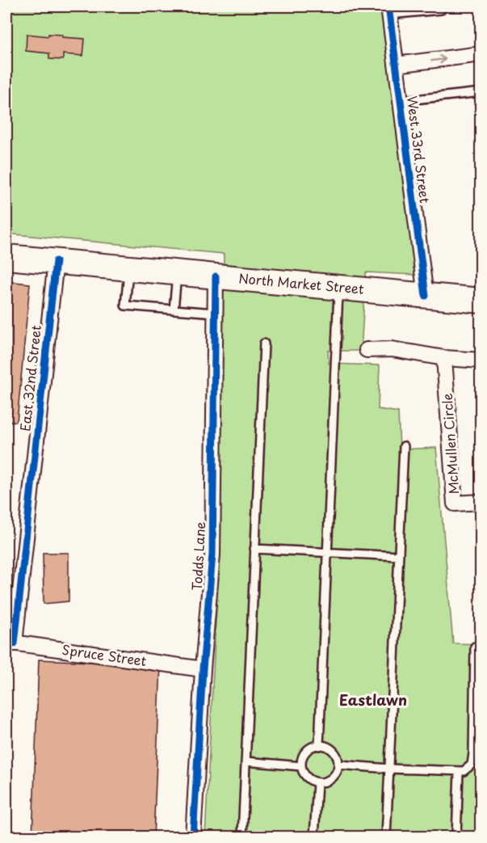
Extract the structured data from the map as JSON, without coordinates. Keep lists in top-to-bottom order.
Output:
{
  "streets": {
    "main road": ["North Market Street"],
    "street": [
      "West 33rd Street",
      "East 32nd Street",
      "McMullen Circle",
      "Todds Lane",
      "Spruce Street"
    ]
  },
  "crossings": [
    ["West 33rd Street", "North Market Street"],
    ["North Market Street", "East 32nd Street"],
    ["North Market Street", "Todds Lane"],
    ["East 32nd Street", "Spruce Street"],
    ["Todds Lane", "Spruce Street"]
  ],
  "districts": ["Eastlawn"]
}
